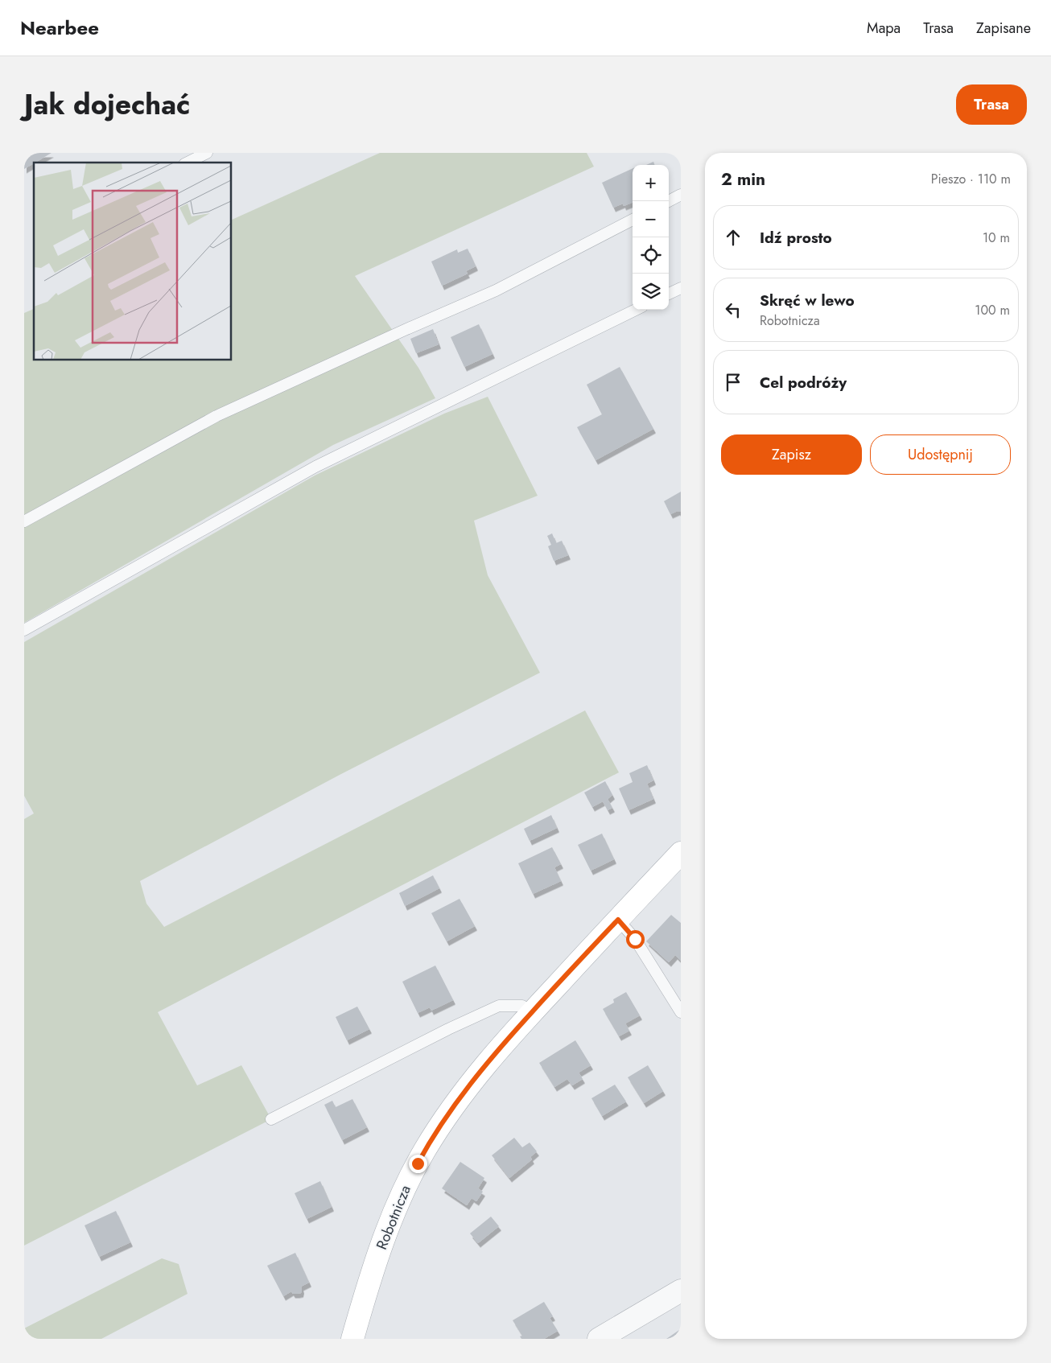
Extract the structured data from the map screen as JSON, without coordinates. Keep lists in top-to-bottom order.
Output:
{
  "streets": {
    "street": ["Robotnicza"]
  },
  "page": {
    "header": "Nearbee",
    "nav": ["Mapa", "Trasa", "Zapisane"],
    "title": "Jak dojechać",
    "buttons": [
      "Trasa",
      ["Zapisz", "Udostępnij"]
    ],
    "heading": ["2 min", "Pieszo · 110 m"],
    "map_buttons": ["+", "−"],
    "list": [
      ["Idź prosto", "10 m"],
      ["Skręć w lewo", "Robotnicza", "100 m"],
      "Cel podróży"
    ]
  }
}
